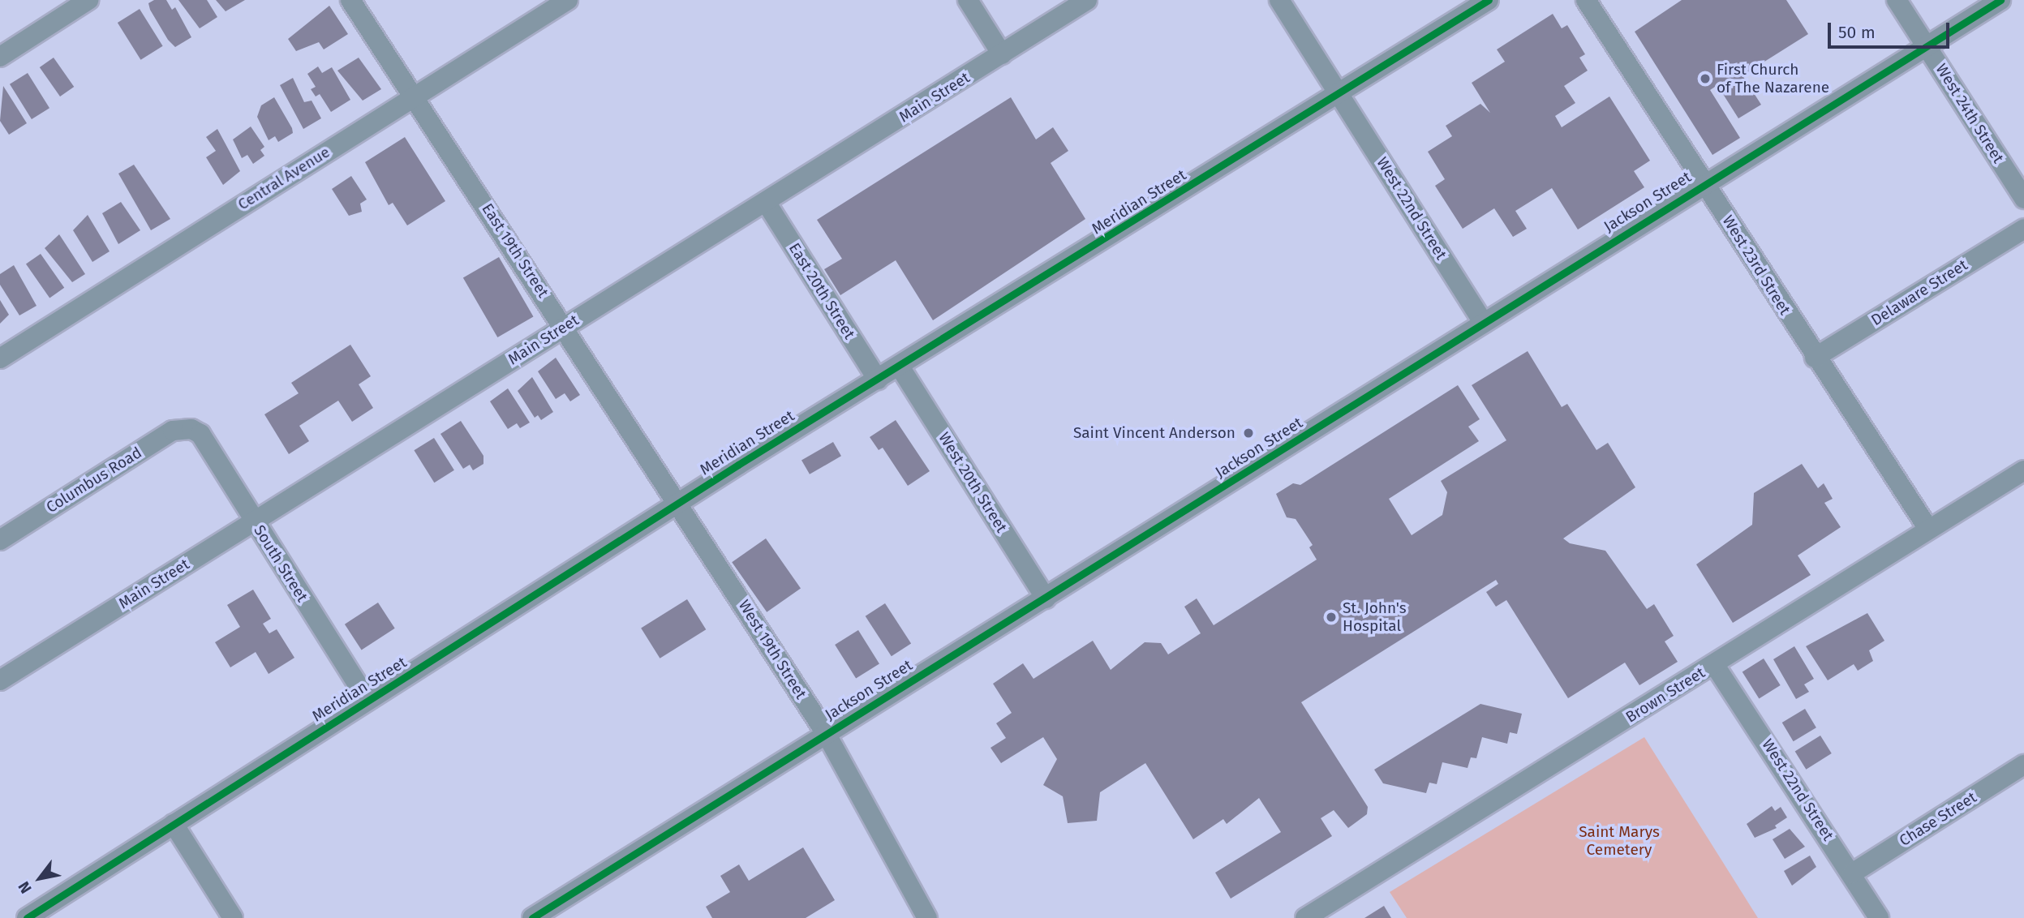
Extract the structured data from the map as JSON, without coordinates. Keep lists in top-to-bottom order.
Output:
{
  "streets": {
    "street": [
      "Main Street",
      "West 24th Street",
      "Central Avenue",
      "Meridian Street",
      "Jackson Street",
      "West 22nd Street",
      "East 19th Street",
      "West 23rd Street",
      "East 20th Street",
      "Delaware Street",
      "Columbus Road",
      "West 20th Street",
      "South Street",
      "West 19th Street",
      "Brown Street",
      "Chase Street"
    ]
  },
  "crossings": [
    ["Main Street", "East 19th Street"],
    ["Main Street", "East 20th Street"],
    ["Main Street", "South Street"],
    ["West 24th Street", "Jackson Street"],
    ["Central Avenue", "East 19th Street"],
    ["Meridian Street", "West 22nd Street"],
    ["Meridian Street", "East 19th Street"],
    ["Meridian Street", "East 20th Street"],
    ["Meridian Street", "West 20th Street"],
    ["Meridian Street", "South Street"],
    ["Meridian Street", "West 19th Street"],
    ["Jackson Street", "West 22nd Street"],
    ["Jackson Street", "West 23rd Street"],
    ["Jackson Street", "West 20th Street"],
    ["Jackson Street", "West 19th Street"],
    ["West 22nd Street", "Brown Street"],
    ["West 22nd Street", "Chase Street"],
    ["East 19th Street", "West 19th Street"],
    ["West 23rd Street", "Delaware Street"],
    ["West 23rd Street", "Brown Street"],
    ["Columbus Road", "South Street"]
  ],
  "parks": ["Saint Marys Cemetery"],
  "places": ["First Church of The Nazarene", "Saint Vincent Anderson", "St. John's Hospital"],
  "scale_bar": "50 m",
  "north": "bottom left"
}
